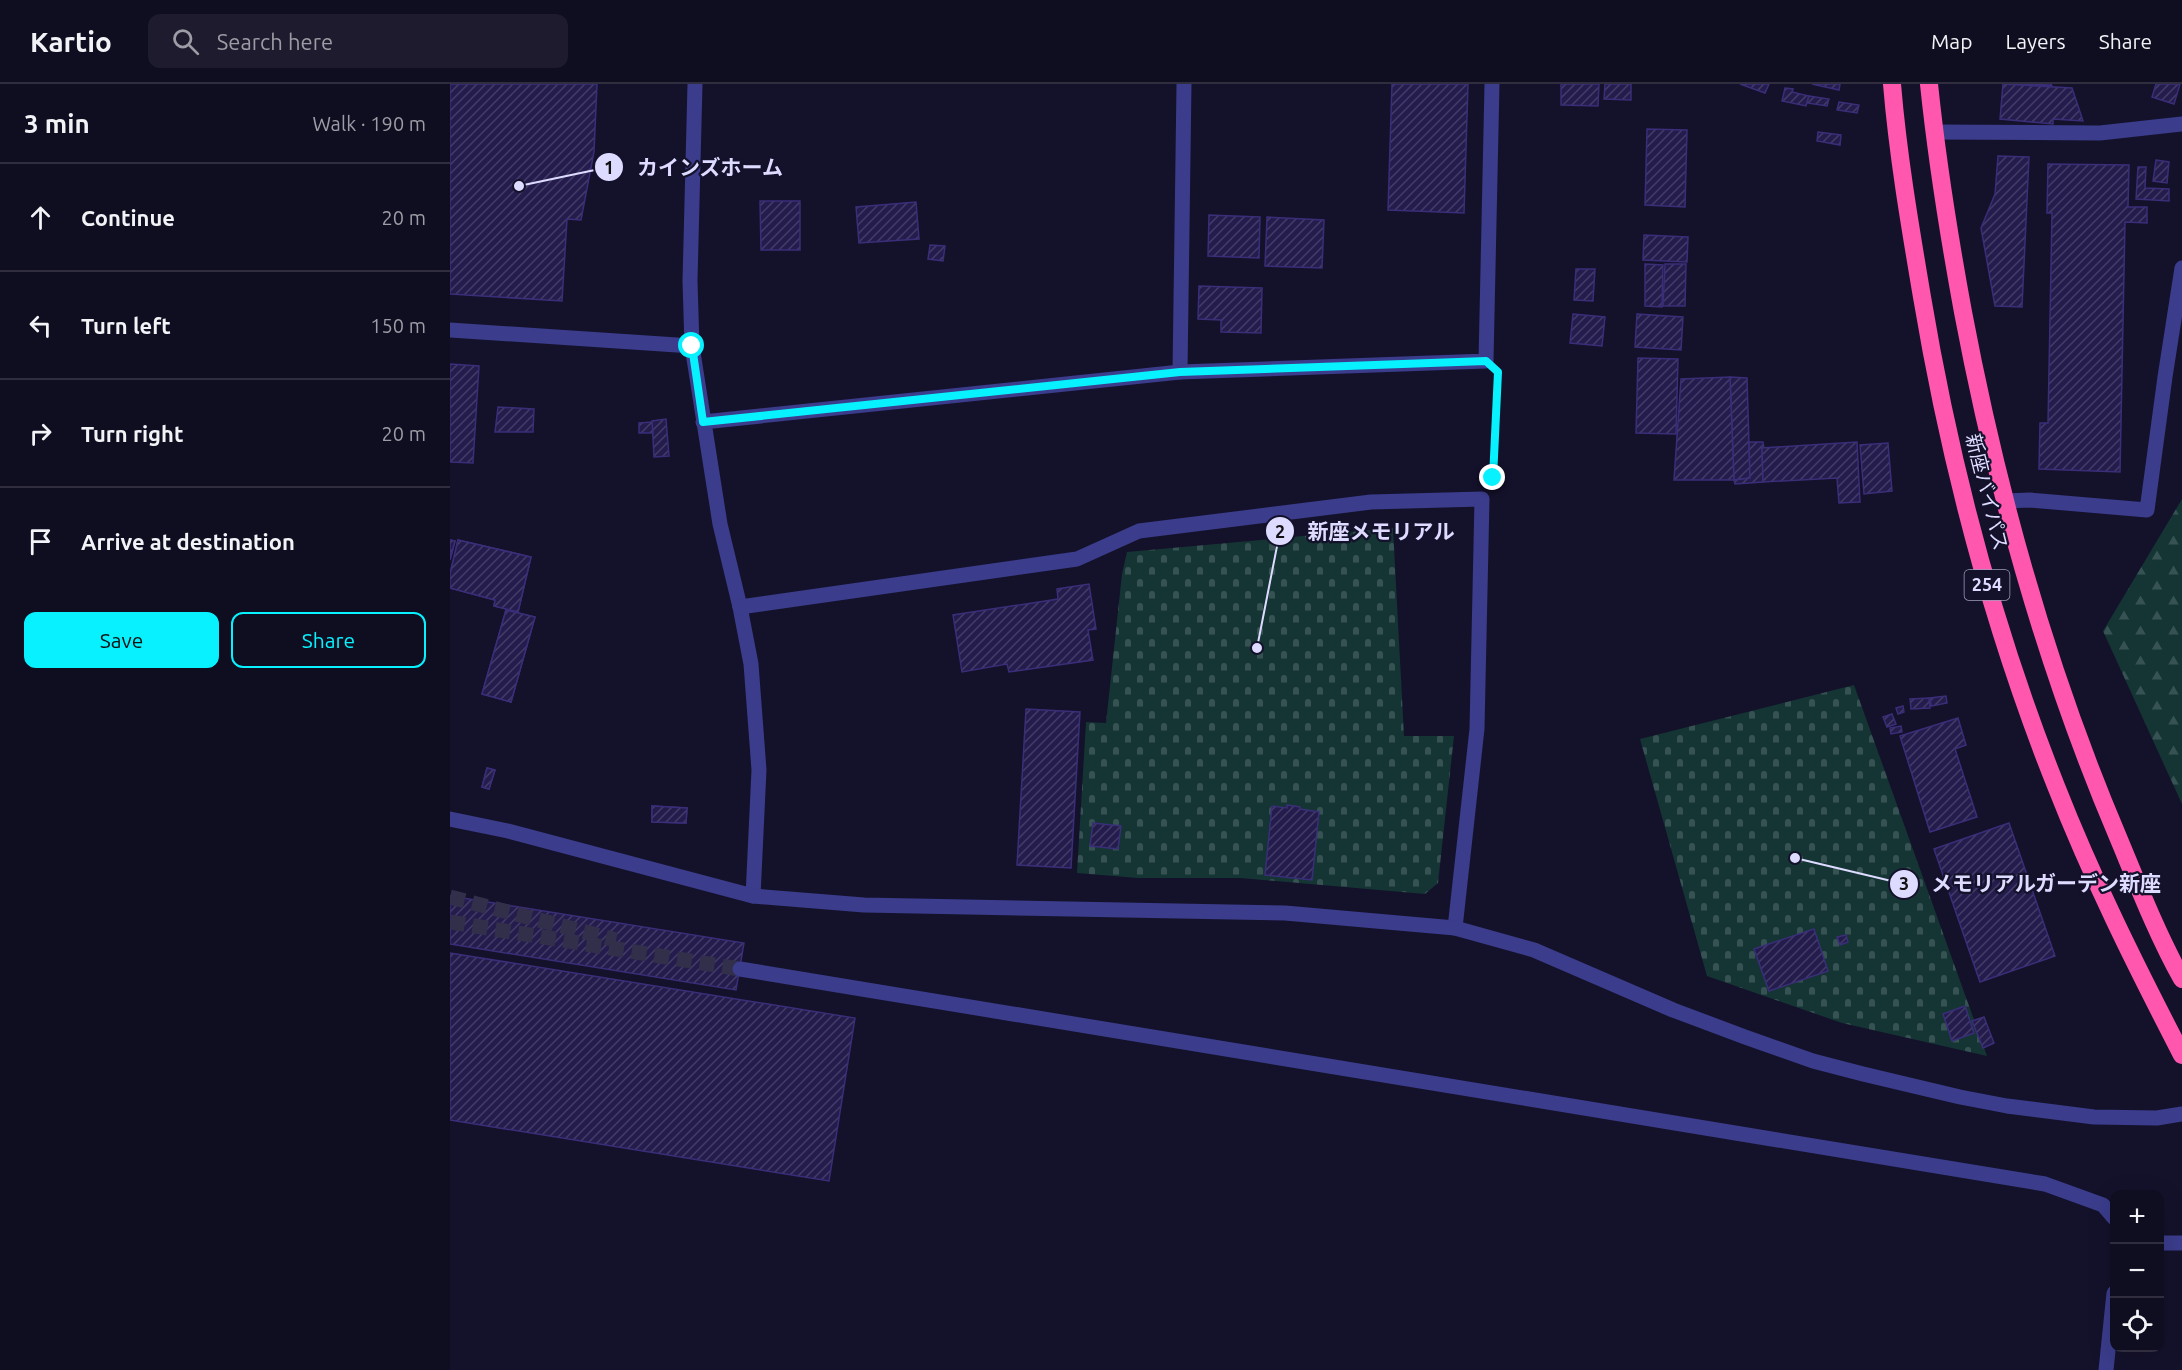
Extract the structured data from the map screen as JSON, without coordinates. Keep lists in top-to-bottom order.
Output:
{
  "streets": {
    "highway": ["新座バイパス", "254"]
  },
  "places": ["カインズホーム", "新座メモリアル", "メモリアルガーデン新座"],
  "page": {
    "header": "Kartio",
    "search": "Search here",
    "nav": ["Map", "Layers", "Share"],
    "heading": ["3 min", "Walk · 190 m"],
    "list": [
      ["Continue", "20 m"],
      ["Turn left", "150 m"],
      ["Turn right", "20 m"],
      "Arrive at destination"
    ],
    "buttons": ["Save", "Share"],
    "map_buttons": ["+", "−"]
  }
}
